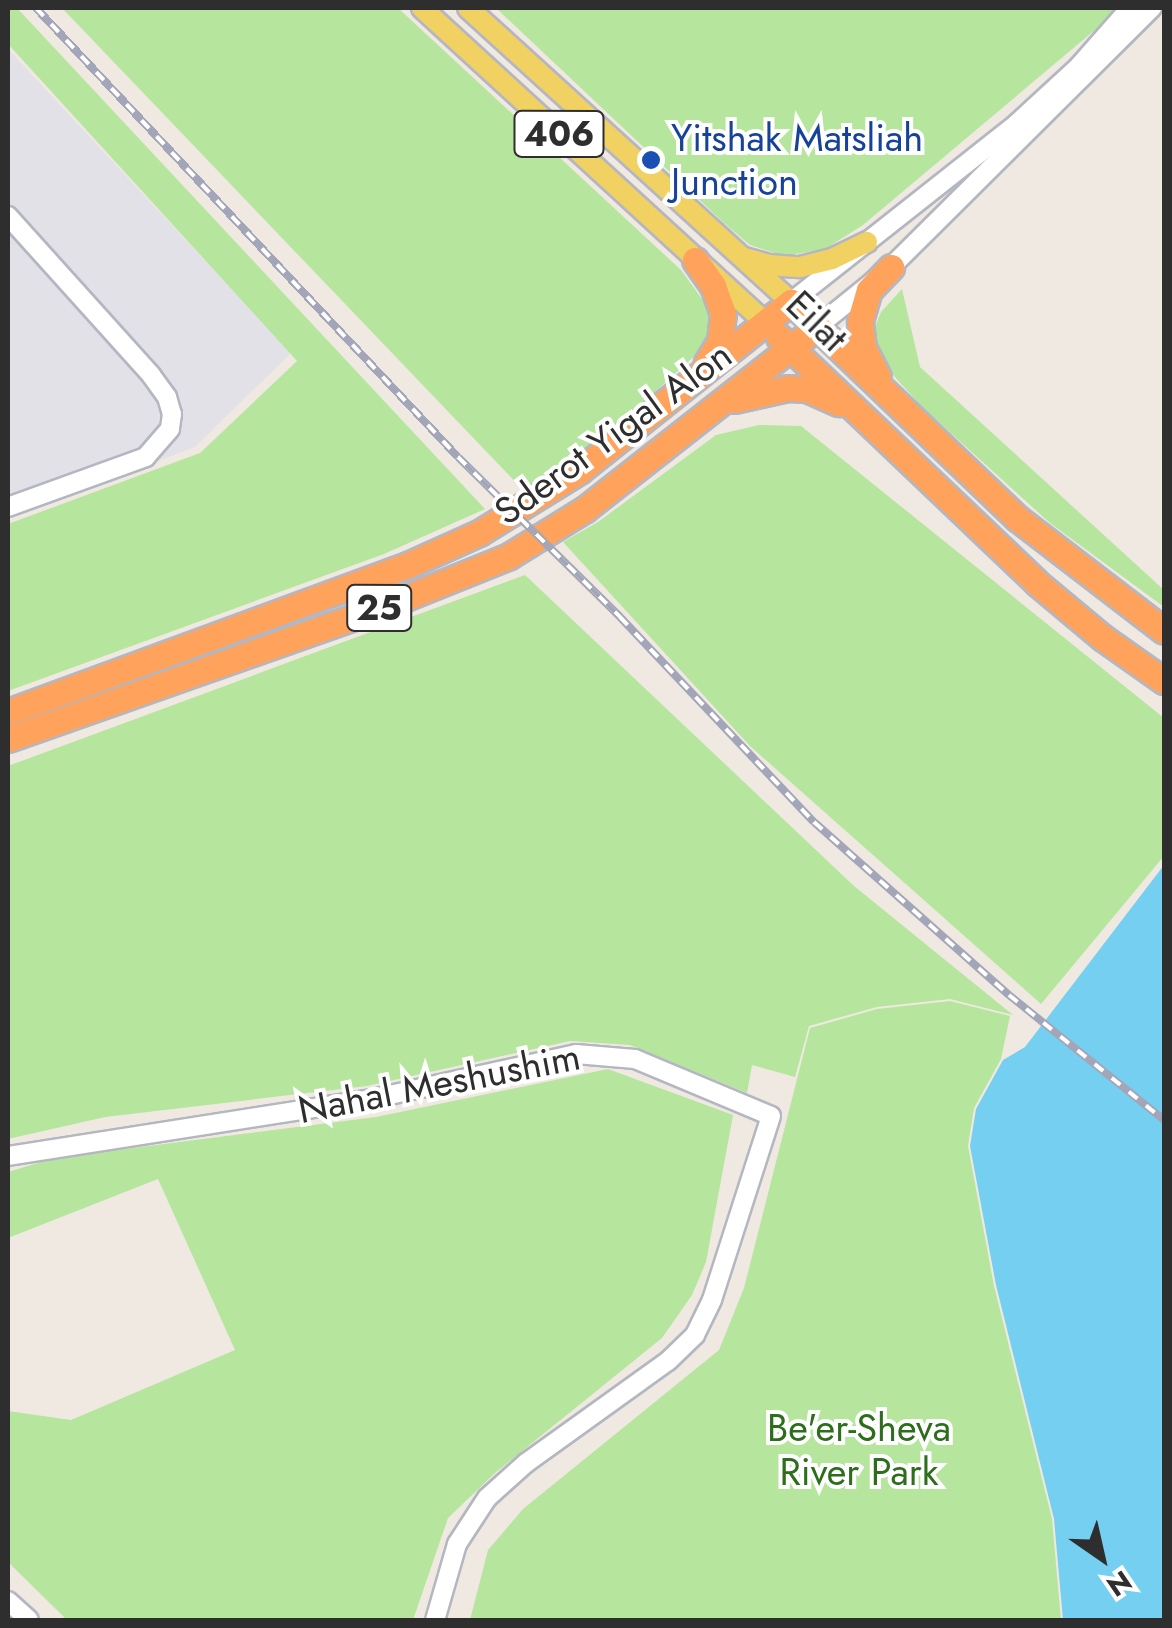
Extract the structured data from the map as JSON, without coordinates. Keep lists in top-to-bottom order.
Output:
{
  "streets": {
    "highway": ["Eilat", "Sderot Yigal Alon", "25"],
    "main road": ["406"],
    "street": ["Nahal Meshushim"]
  },
  "crossings": [
    ["Eilat", "Sderot Yigal Alon"]
  ],
  "parks": ["Be'er-Sheva River Park"],
  "places": ["Yitshak Matsliah Junction"],
  "north": "bottom right"
}
